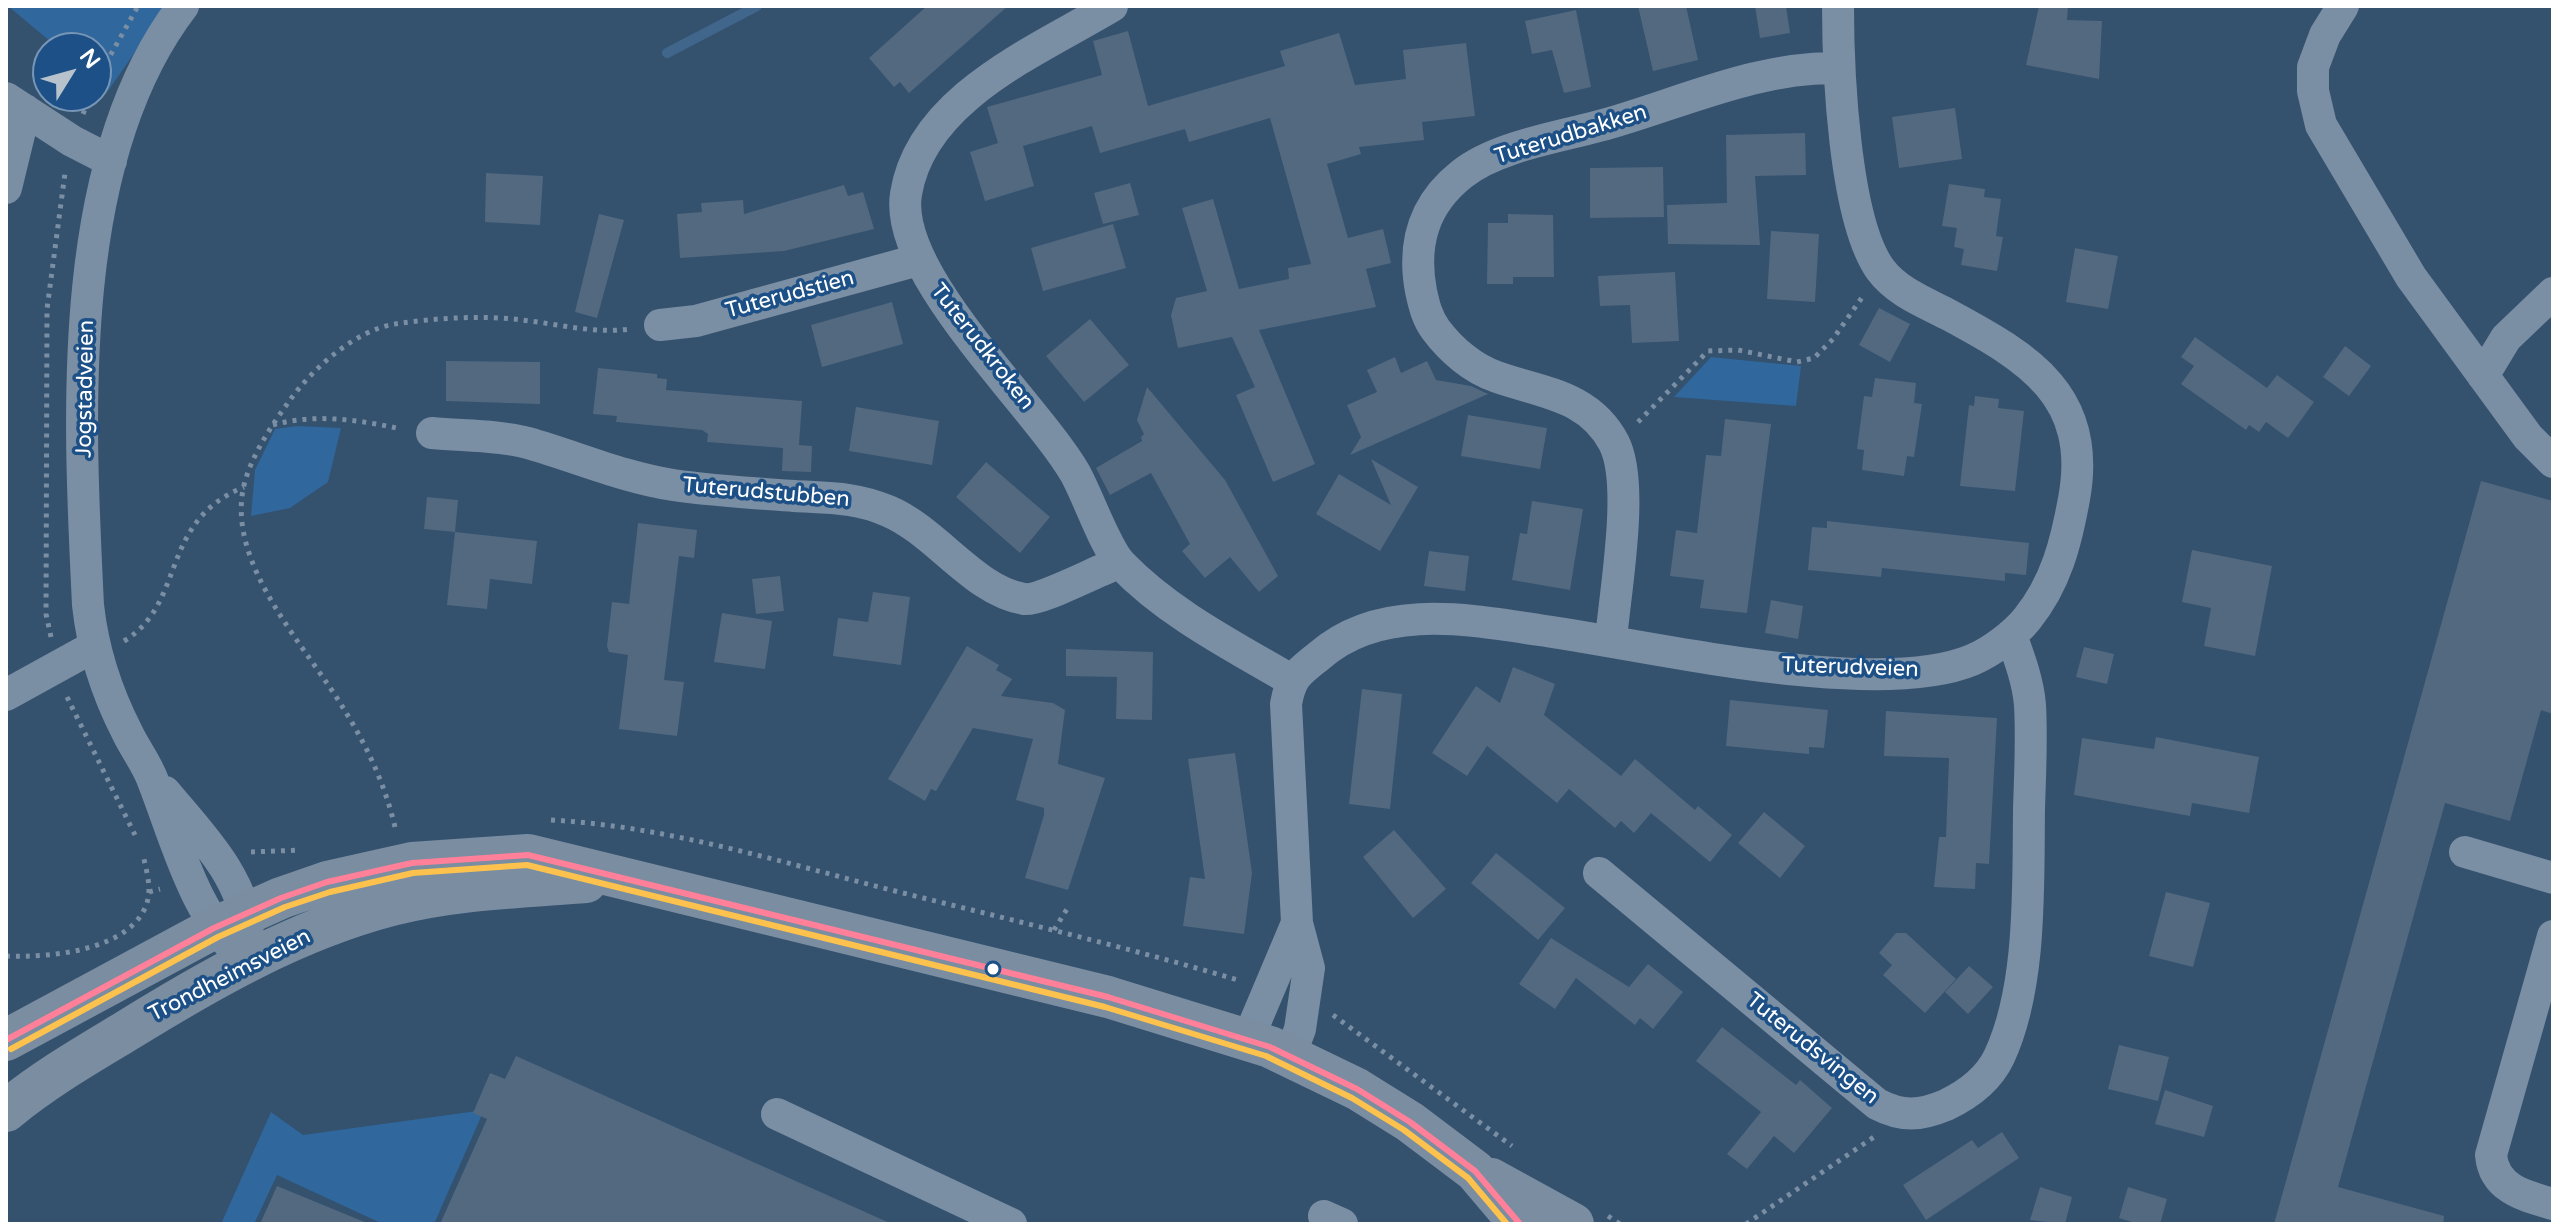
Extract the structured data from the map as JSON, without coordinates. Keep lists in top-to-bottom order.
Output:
{
  "streets": {
    "main road": ["Trondheimsveien"],
    "street": [
      "Tuterudbakken",
      "Tuterudstien",
      "Tuterudkroken",
      "Jogstadveien",
      "Tuterudstubben",
      "Tuterudveien",
      "Tuterudsvingen"
    ]
  },
  "crossings": [
    ["Tuterudbakken", "Tuterudveien"],
    ["Tuterudstien", "Tuterudkroken"],
    ["Tuterudkroken", "Tuterudstubben"],
    ["Tuterudkroken", "Tuterudveien"],
    ["Jogstadveien", "Trondheimsveien"],
    ["Tuterudveien", "Tuterudsvingen"]
  ],
  "north": "top right"
}
